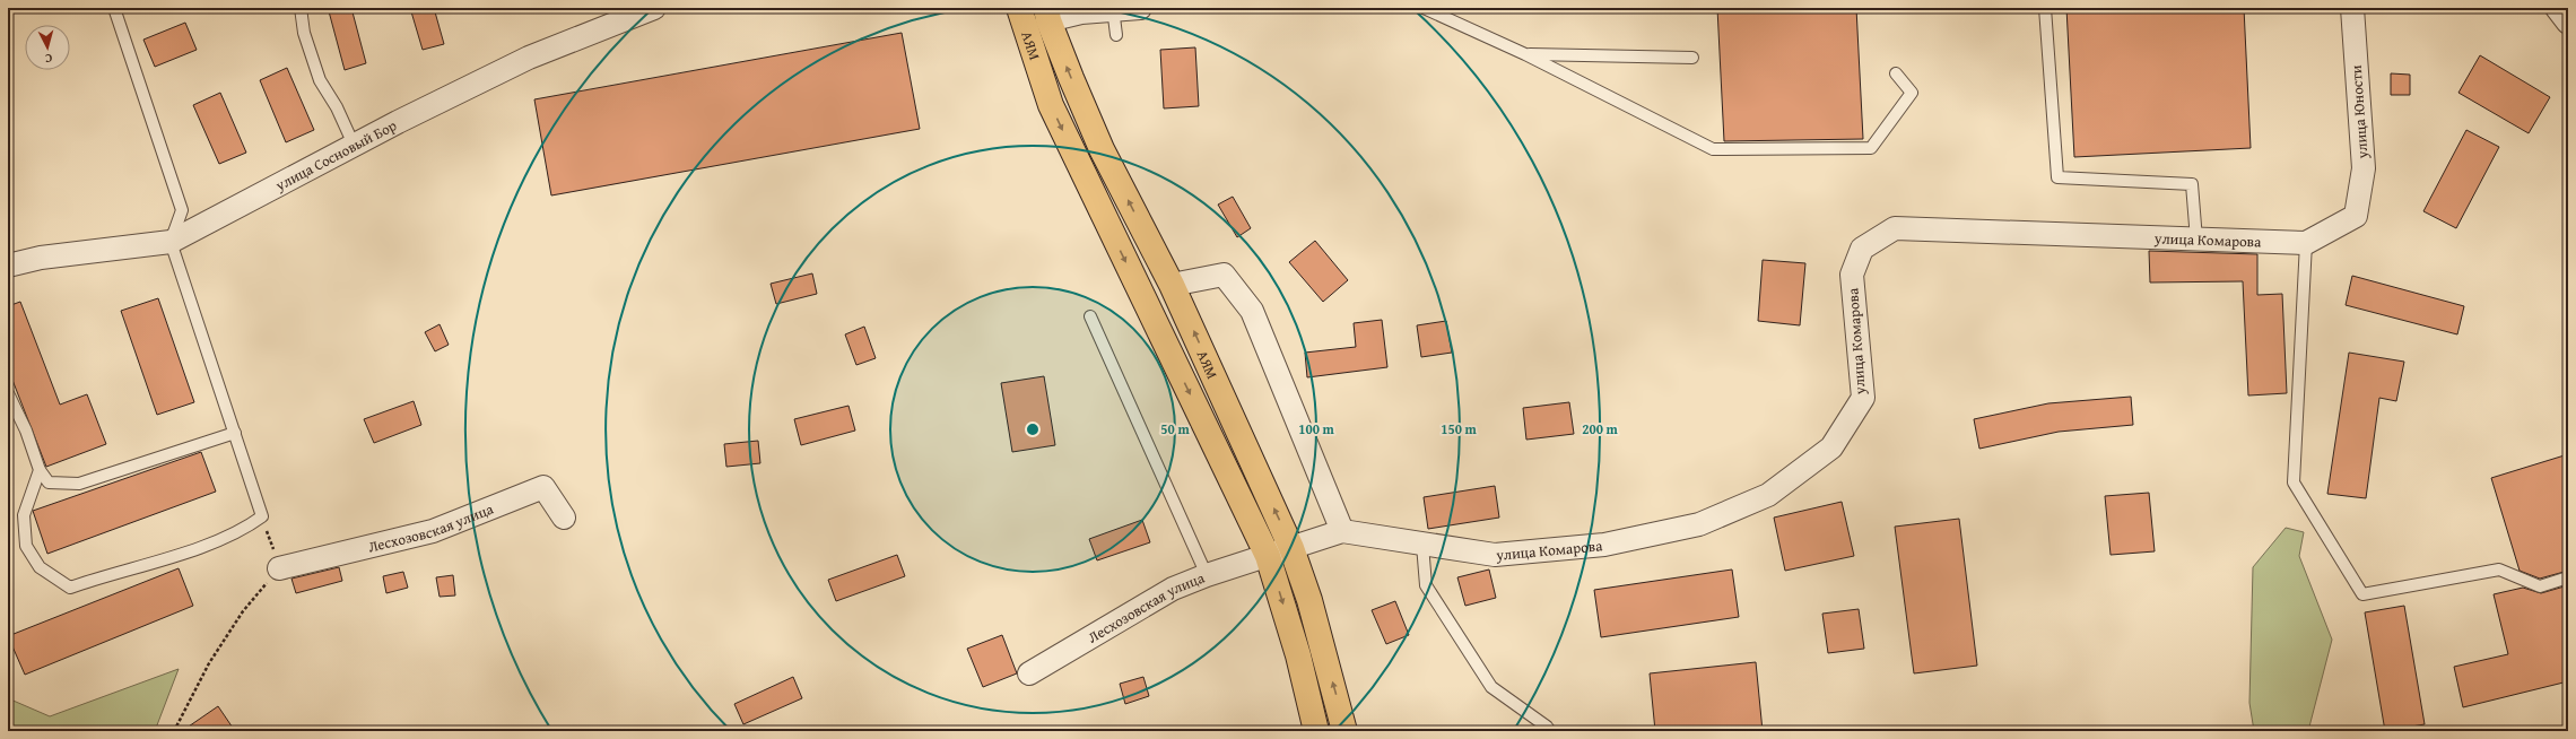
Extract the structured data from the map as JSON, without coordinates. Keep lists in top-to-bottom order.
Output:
{
  "streets": {
    "highway": ["АЯМ"],
    "street": [
      "улица Юности",
      "улица Сосновый Бор",
      "улица Комарова",
      "Лесхозовская улица"
    ]
  },
  "crossings": [
    ["АЯМ", "Лесхозовская улица"],
    ["улица Юности", "улица Комарова"],
    ["улица Комарова", "Лесхозовская улица"]
  ],
  "north": "bottom",
  "rings": [
    "50 m",
    "100 m",
    "150 m",
    "200 m"
  ]
}
